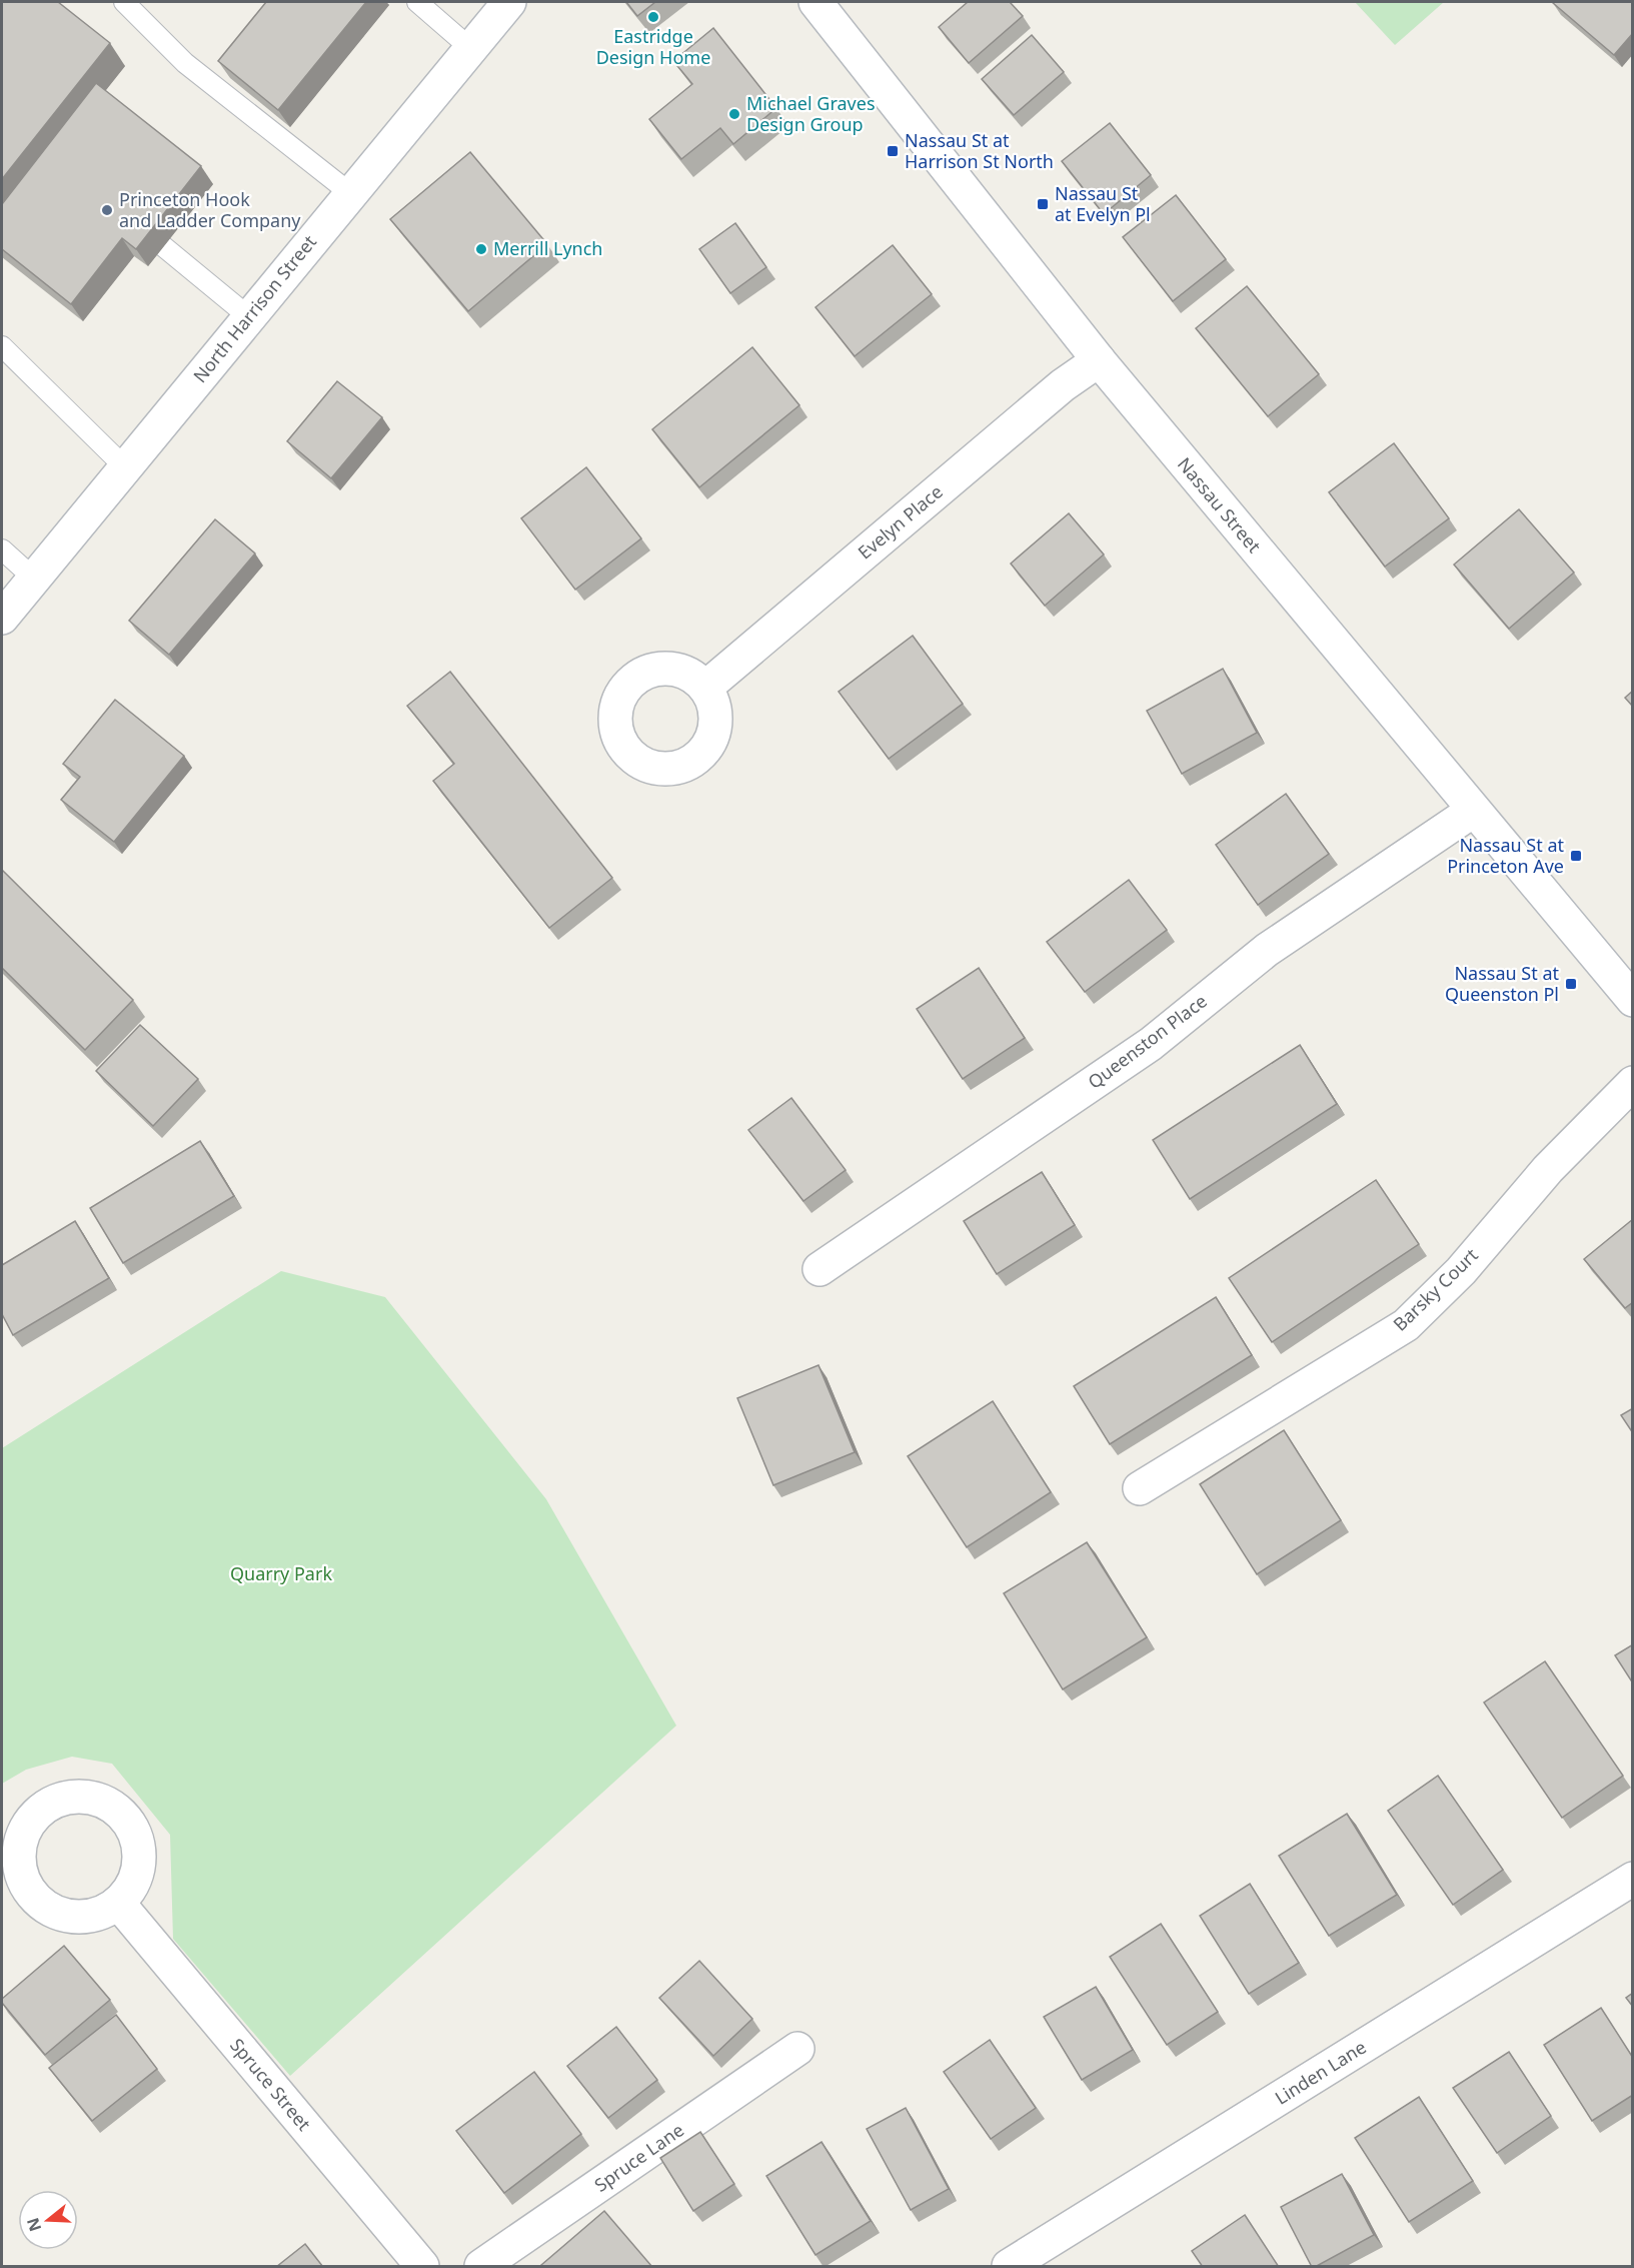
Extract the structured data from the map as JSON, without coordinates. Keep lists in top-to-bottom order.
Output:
{
  "streets": {
    "street": [
      "North Harrison Street",
      "Nassau Street",
      "Evelyn Place",
      "Queenston Place",
      "Barsky Court",
      "Linden Lane",
      "Spruce Street",
      "Spruce Lane"
    ]
  },
  "crossings": [
    ["Nassau Street", "Evelyn Place"],
    ["Nassau Street", "Queenston Place"]
  ],
  "parks": ["Quarry Park"],
  "places": {
    "other": [
      "Eastridge Design Home",
      "Michael Graves Design Group",
      "Princeton Hook and Ladder Company",
      "Merrill Lynch"
    ],
    "transit": [
      "Nassau St at Harrison St North",
      "Nassau St at Evelyn Pl",
      "Nassau St at Princeton Ave",
      "Nassau St at Queenston Pl"
    ]
  },
  "north": "left"
}
